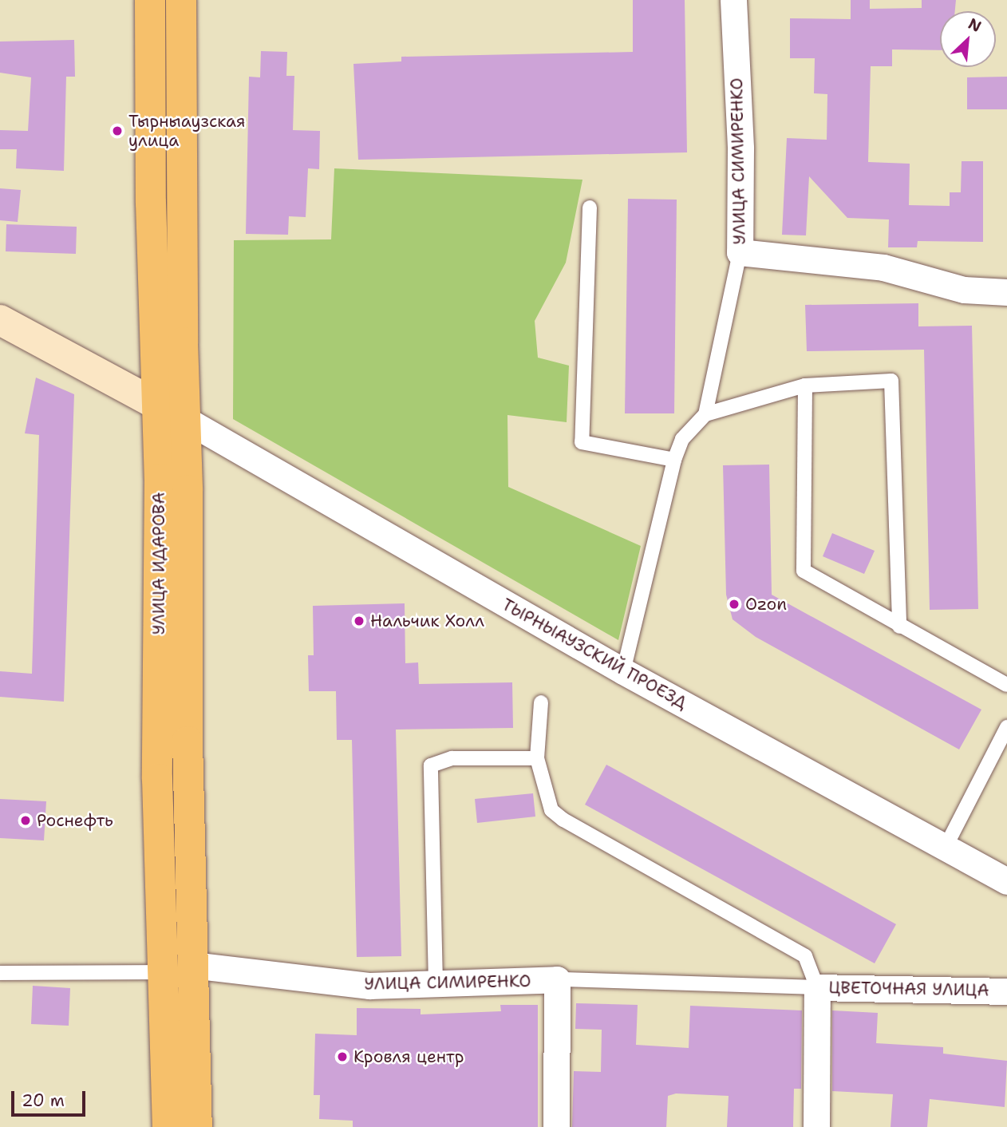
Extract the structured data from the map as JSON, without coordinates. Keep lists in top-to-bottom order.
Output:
{
  "streets": {
    "main road": ["УЛИЦА ИДАРОВА"],
    "street": ["УЛИЦА СИМИРЕНКО", "ТЫРНЫАУЗСКИЙ ПРОЕЗД", "ЦВЕТОЧНАЯ УЛИЦА"]
  },
  "crossings": [
    ["УЛИЦА СИМИРЕНКО", "УЛИЦА ИДАРОВА"],
    ["УЛИЦА ИДАРОВА", "ТЫРНЫАУЗСКИЙ ПРОЕЗД"]
  ],
  "places": [
    "Тырныаузская улица",
    "Ozon",
    "Нальчик Холл",
    "Роснефть",
    "Кровля центр"
  ],
  "scale_bar": "20 m",
  "north": "top right"
}
